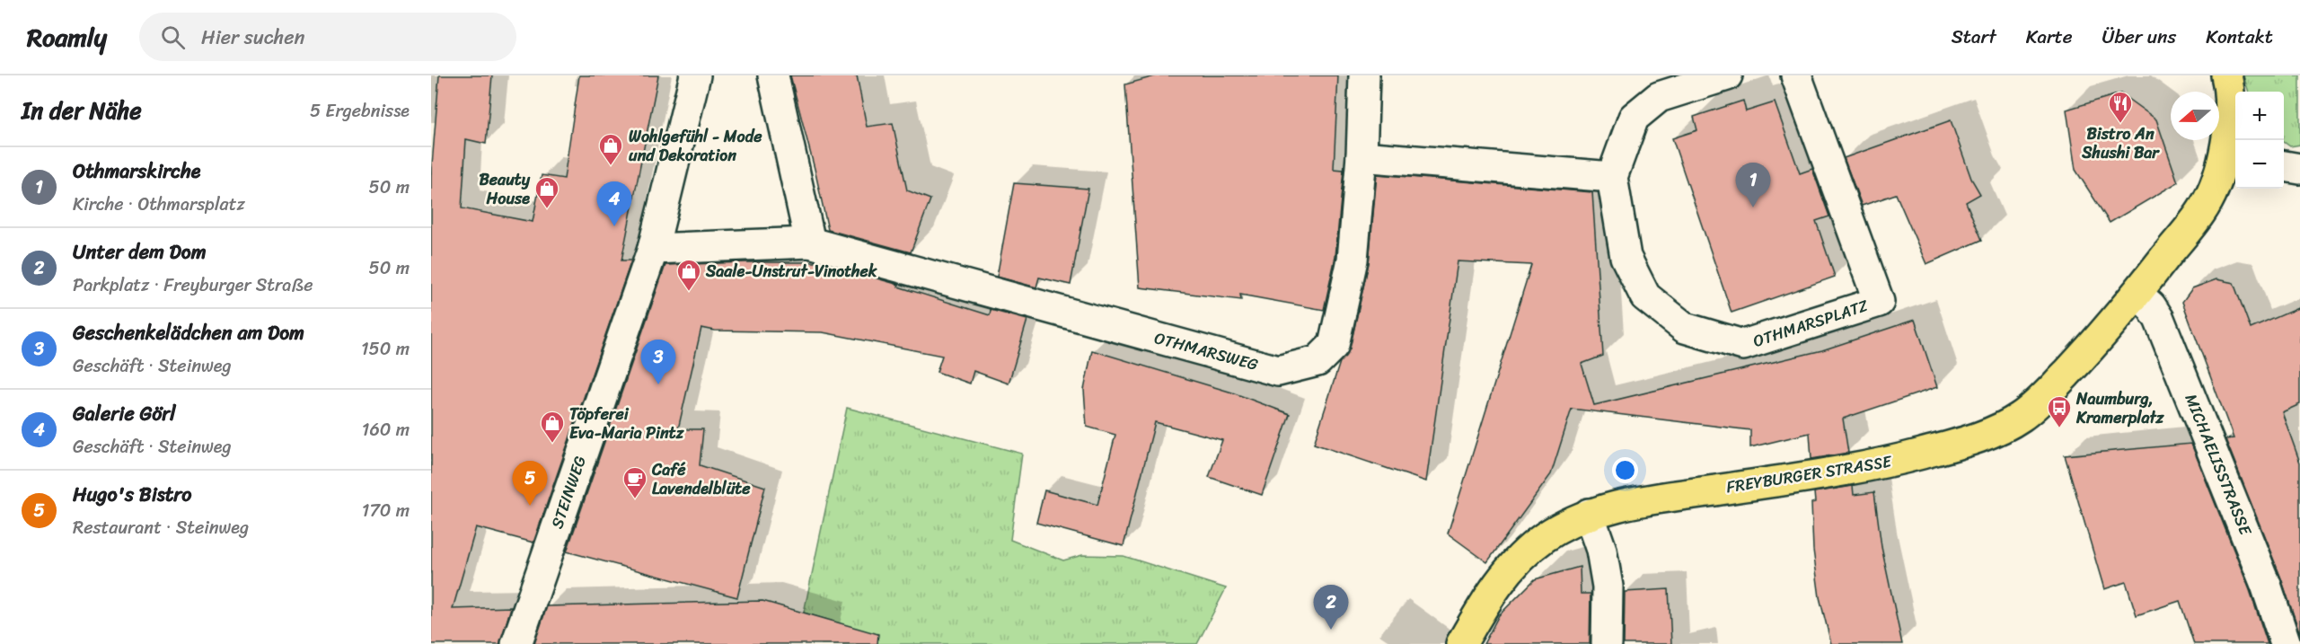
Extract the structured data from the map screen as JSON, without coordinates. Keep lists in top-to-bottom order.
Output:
{
  "streets": {
    "main road": ["FREYBURGER STRASSE"],
    "street": [
      "OTHMARSPLATZ",
      "OTHMARSWEG",
      "MICHAELISSTRASSE",
      "STEINWEG"
    ]
  },
  "crossings": [
    ["MICHAELISSTRASSE", "FREYBURGER STRASSE"]
  ],
  "places": {
    "restaurant": ["Bistro An Shushi Bar"],
    "shop": [
      "Wohlgefühl - Mode und Dekoration",
      "Beauty House",
      "Saale-Unstrut-Vinothek",
      "Töpferei Eva-Maria Pintz"
    ],
    "bus stop": ["Naumburg, Kramerplatz"],
    "cafe": ["Café Lavendelblüte"]
  },
  "north": "left",
  "page": {
    "header": "Roamly",
    "search": "Hier suchen",
    "nav": [
      "Start",
      "Karte",
      "Über uns",
      "Kontakt"
    ],
    "heading": ["In der Nähe", "5 Ergebnisse"],
    "map_buttons": ["+", "−"],
    "list": [
      {
        "mark": "1",
        "name": "Othmarskirche",
        "note": "Kirche · Othmarsplatz",
        "value": "50 m"
      },
      {
        "mark": "2",
        "name": "Unter dem Dom",
        "note": "Parkplatz · Freyburger Straße",
        "value": "50 m"
      },
      {
        "mark": "3",
        "name": "Geschenkelädchen am Dom",
        "note": "Geschäft · Steinweg",
        "value": "150 m"
      },
      {
        "mark": "4",
        "name": "Galerie Görl",
        "note": "Geschäft · Steinweg",
        "value": "160 m"
      },
      {
        "mark": "5",
        "name": "Hugo's Bistro",
        "note": "Restaurant · Steinweg",
        "value": "170 m"
      }
    ],
    "pins": [
      "1",
      "4",
      "3",
      "5",
      "2"
    ]
  }
}
